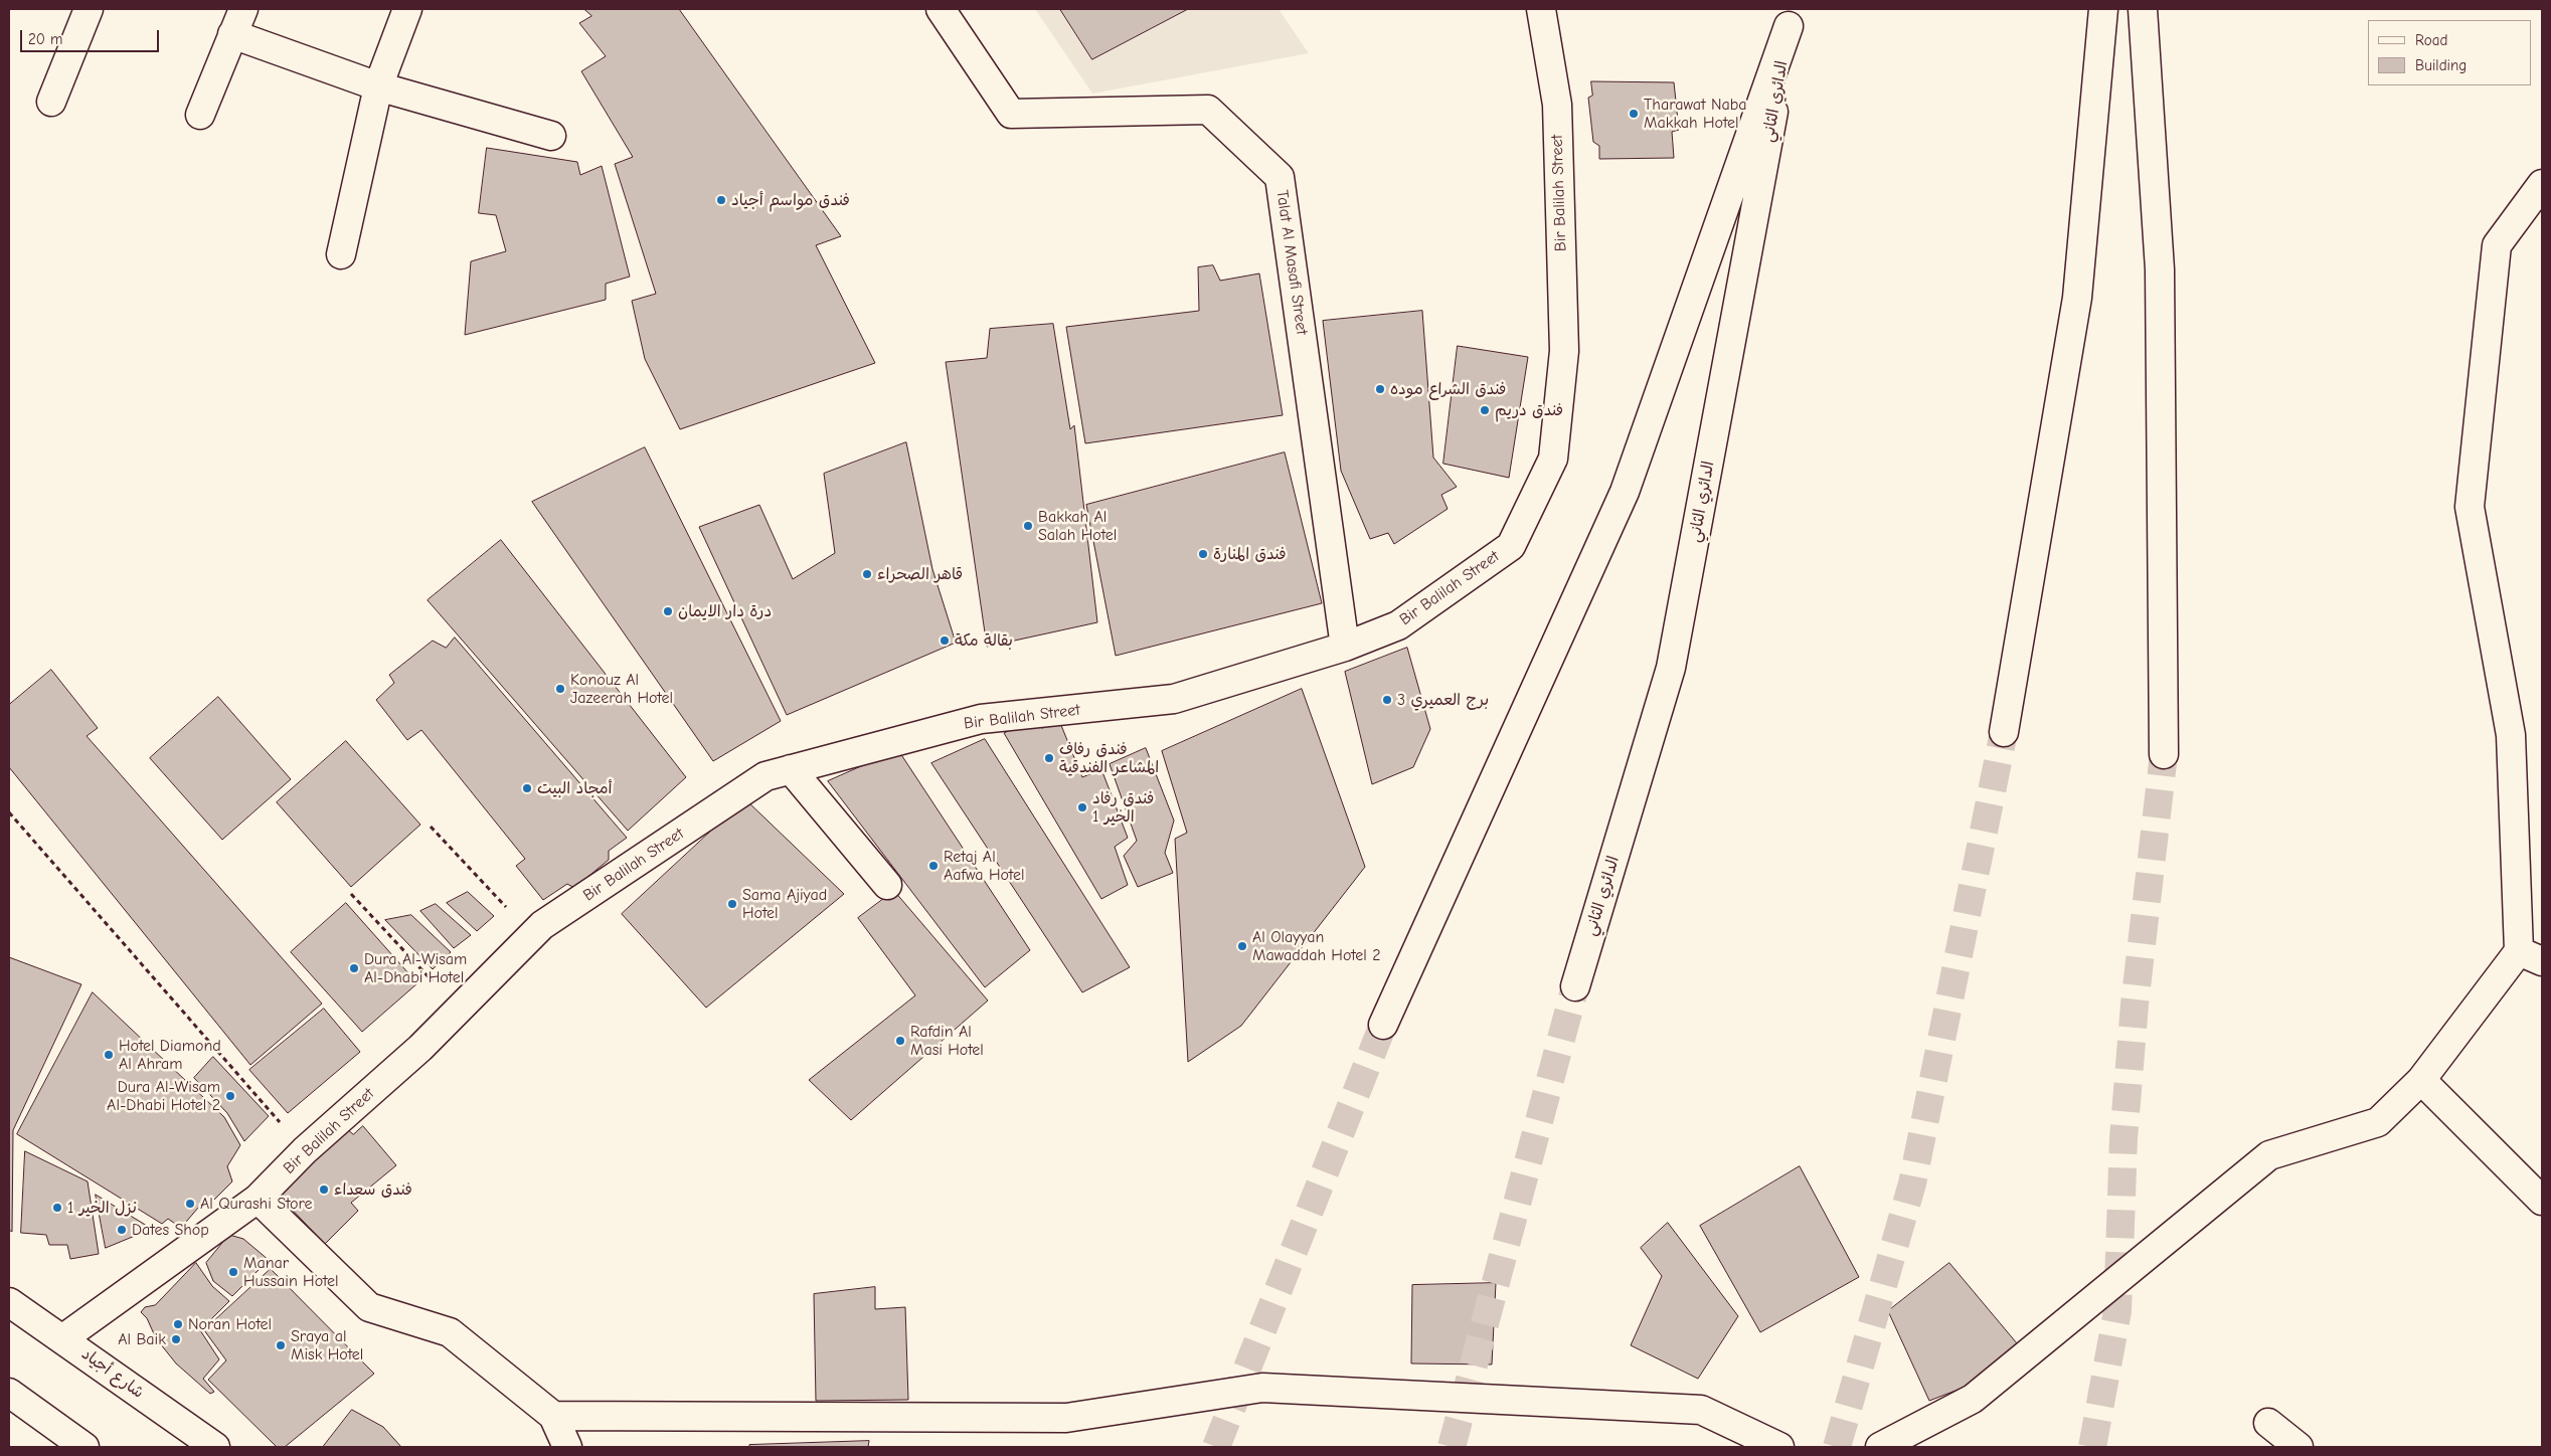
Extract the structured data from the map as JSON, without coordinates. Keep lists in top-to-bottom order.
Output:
{
  "streets": {
    "main road": [
      "الدائري الثاني",
      "Bir Balilah Street",
      "Talat Al Masafi Street",
      "شارع أجياد"
    ]
  },
  "crossings": [
    ["Bir Balilah Street", "Talat Al Masafi Street"],
    ["Bir Balilah Street", "شارع أجياد"]
  ],
  "places": [
    "Tharawat Naba Makkah Hotel",
    "فندق مواسم أجياد",
    "فندق الشراع موده",
    "فندق دريم",
    "Bakkah Al Salah Hotel",
    "فندق المنارة",
    "قاهر الصحراء",
    "درة دار الايمان",
    "بقالة مكة",
    "Konouz Al Jazeerah Hotel",
    "برج العميري 3",
    "فندق رفاف المشاعر الفندقية",
    "أمجاد البيت",
    "فندق رفاد الخير 1",
    "Retaj Al Aafwa Hotel",
    "Sama Ajiyad Hotel",
    "Al Olayyan Mawaddah Hotel 2",
    "Dura Al-Wisam Al-Dhabi Hotel",
    "Rafdin Al Masi Hotel",
    "Hotel Diamond Al Ahram",
    "Dura Al-Wisam Al-Dhabi Hotel 2",
    "فندق سعداء",
    "Al Qurashi Store",
    "نزل الخير 1",
    "Dates Shop",
    "Manar Hussain Hotel",
    "Noran Hotel",
    "Al Baik",
    "Sraya al Misk Hotel"
  ],
  "legend": ["Road", "Building"],
  "scale_bar": "20 m"
}
